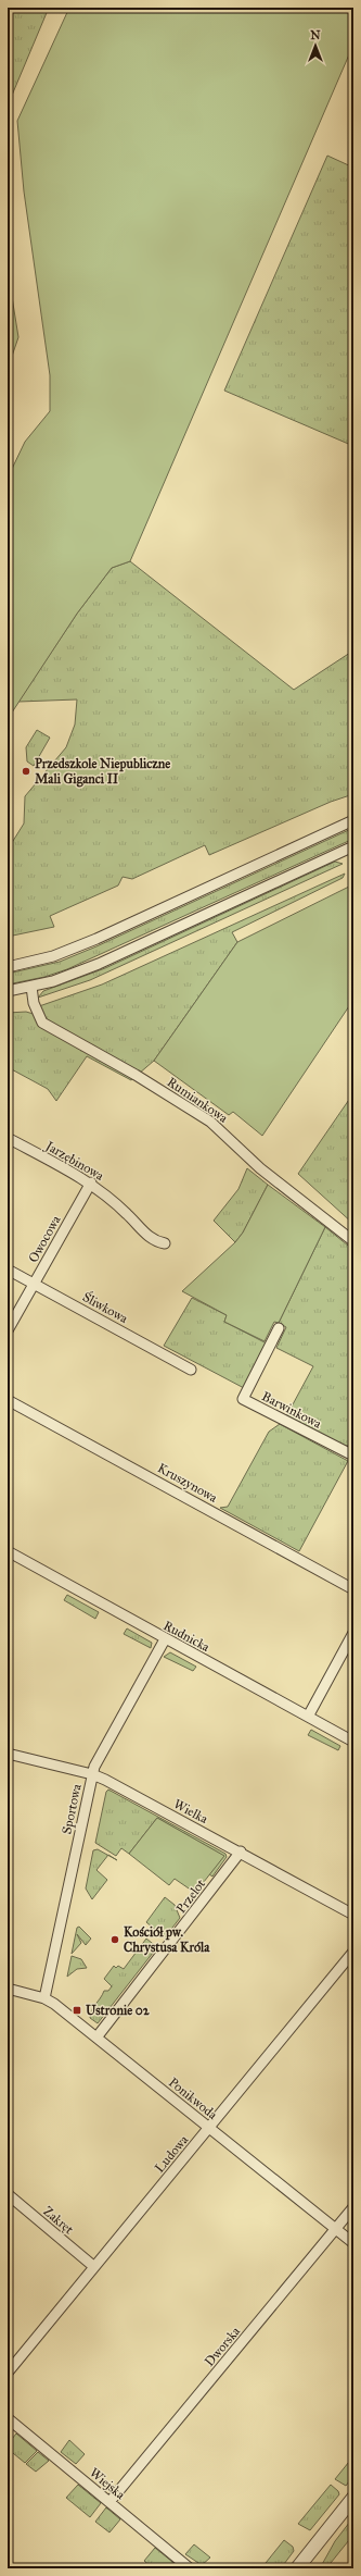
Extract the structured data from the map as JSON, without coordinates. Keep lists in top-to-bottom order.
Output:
{
  "streets": {
    "street": [
      "Rumiankowa",
      "Jarzębinowa",
      "Owocowa",
      "Śliwkowa",
      "Barwinkowa",
      "Kruszynowa",
      "Rudnicka",
      "Sportowa",
      "Wielka",
      "Przelot",
      "Ponikwoda",
      "Ludowa",
      "Zakręt",
      "Dworska",
      "Wiejska"
    ]
  },
  "crossings": [
    ["Jarzębinowa", "Owocowa"],
    ["Owocowa", "Śliwkowa"],
    ["Rudnicka", "Sportowa"],
    ["Sportowa", "Wielka"],
    ["Sportowa", "Ponikwoda"],
    ["Wielka", "Przelot"],
    ["Przelot", "Ponikwoda"],
    ["Ponikwoda", "Ludowa"],
    ["Ponikwoda", "Dworska"],
    ["Ludowa", "Zakręt"],
    ["Dworska", "Wiejska"]
  ],
  "places": {
    "other": ["Przedszkole Niepubliczne Mali Giganci II", "Kościół pw. Chrystusa Króla"],
    "transit": ["Ustronie 02"]
  },
  "north": "top"
}
